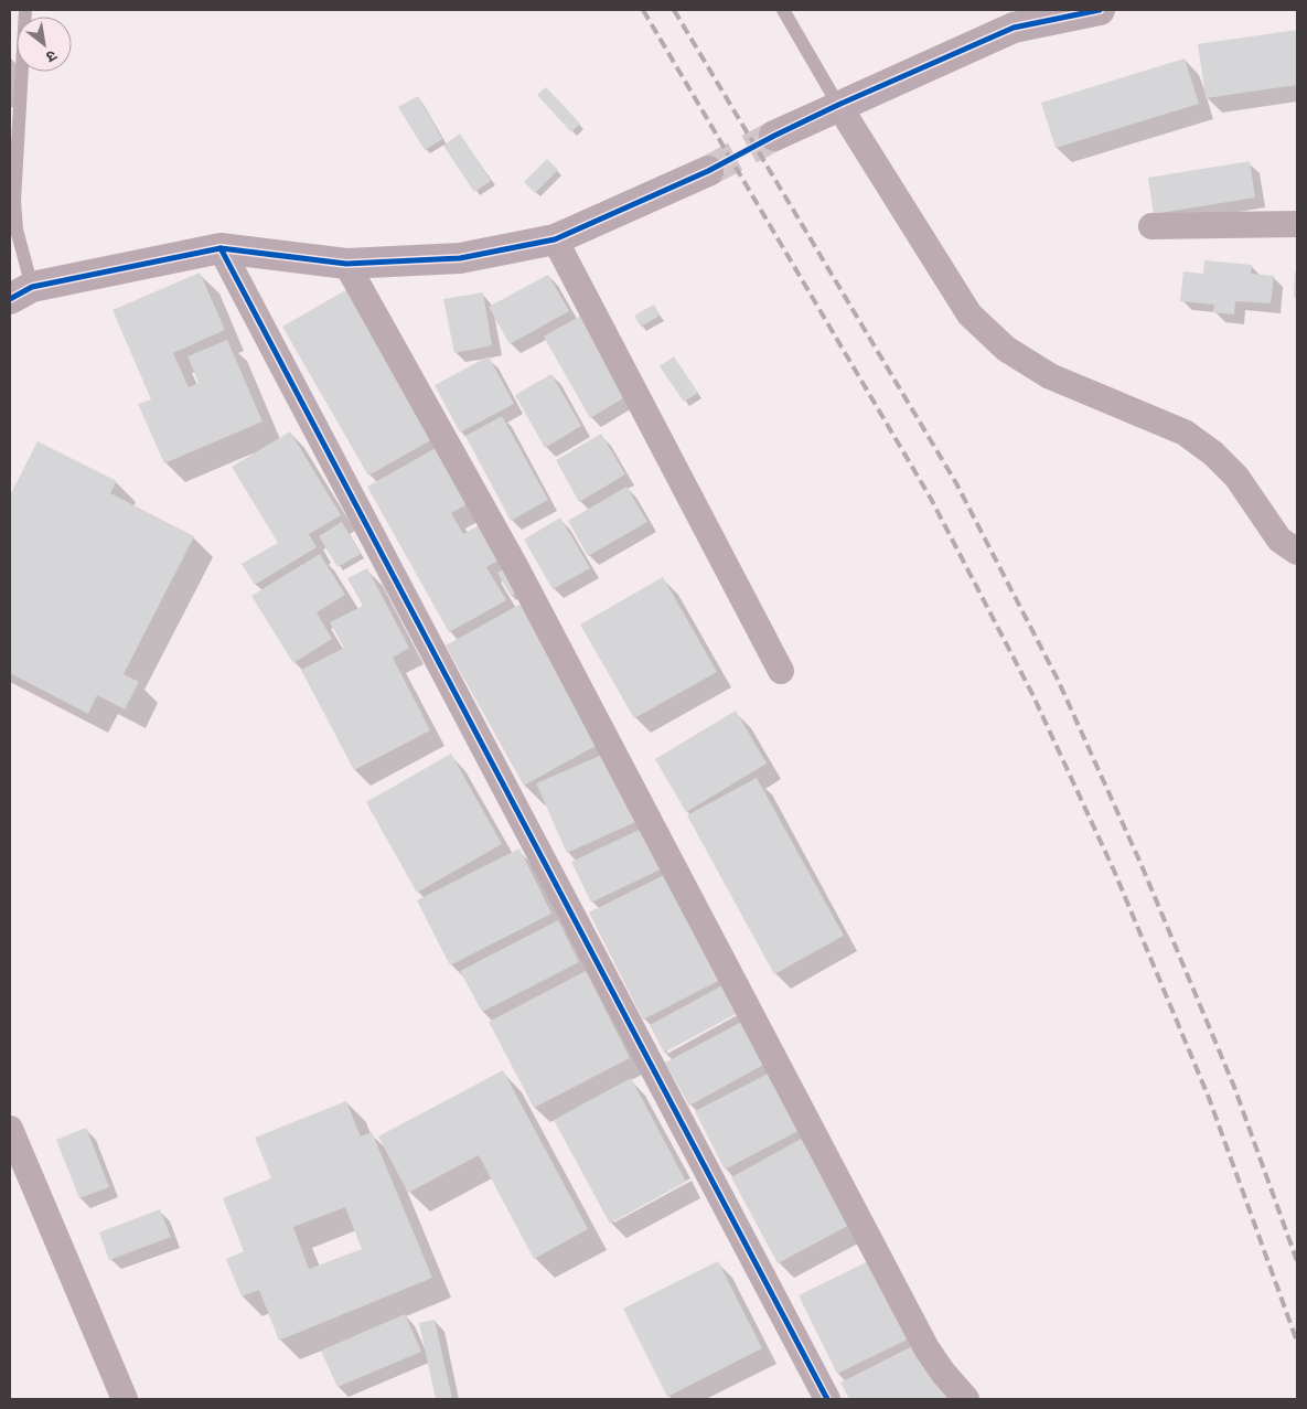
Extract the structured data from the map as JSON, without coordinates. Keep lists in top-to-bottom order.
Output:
{
  "north": "bottom right"
}
